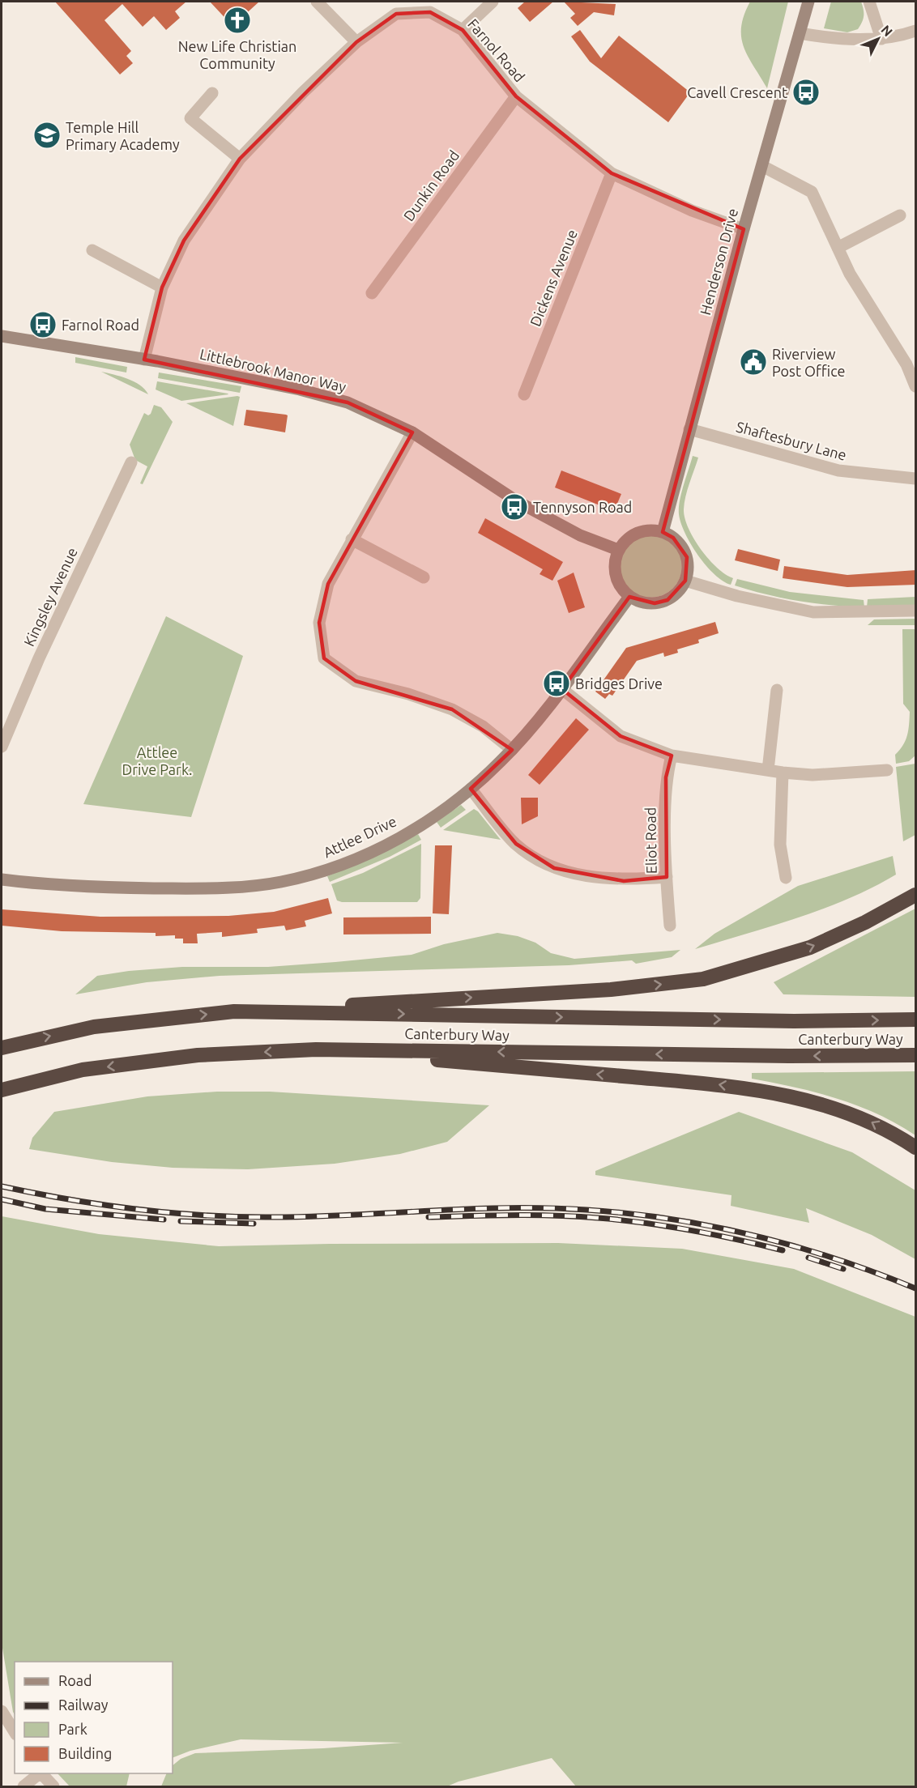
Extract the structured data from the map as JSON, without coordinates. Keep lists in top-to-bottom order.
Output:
{
  "streets": {
    "highway": ["Canterbury Way"],
    "street": [
      "Farnol Road",
      "Dunkin Road",
      "Henderson Drive",
      "Dickens Avenue",
      "Littlebrook Manor Way",
      "Shaftesbury Lane",
      "Kingsley Avenue",
      "Attlee Drive",
      "Eliot Road"
    ]
  },
  "crossings": [
    ["Farnol Road", "Dunkin Road"],
    ["Farnol Road", "Henderson Drive"],
    ["Farnol Road", "Dickens Avenue"],
    ["Farnol Road", "Littlebrook Manor Way"],
    ["Henderson Drive", "Littlebrook Manor Way"],
    ["Henderson Drive", "Shaftesbury Lane"],
    ["Henderson Drive", "Attlee Drive"],
    ["Littlebrook Manor Way", "Attlee Drive"]
  ],
  "parks": ["Attlee Drive Park."],
  "places": {
    "church": ["New Life Christian Community"],
    "bus stop": [
      "Cavell Crescent",
      "Farnol Road",
      "Tennyson Road",
      "Bridges Drive"
    ],
    "school or university": ["Temple Hill Primary Academy"],
    "public building": ["Riverview Post Office"]
  },
  "legend": [
    "Road",
    "Railway",
    "Park",
    "Building"
  ],
  "north": "top right"
}
